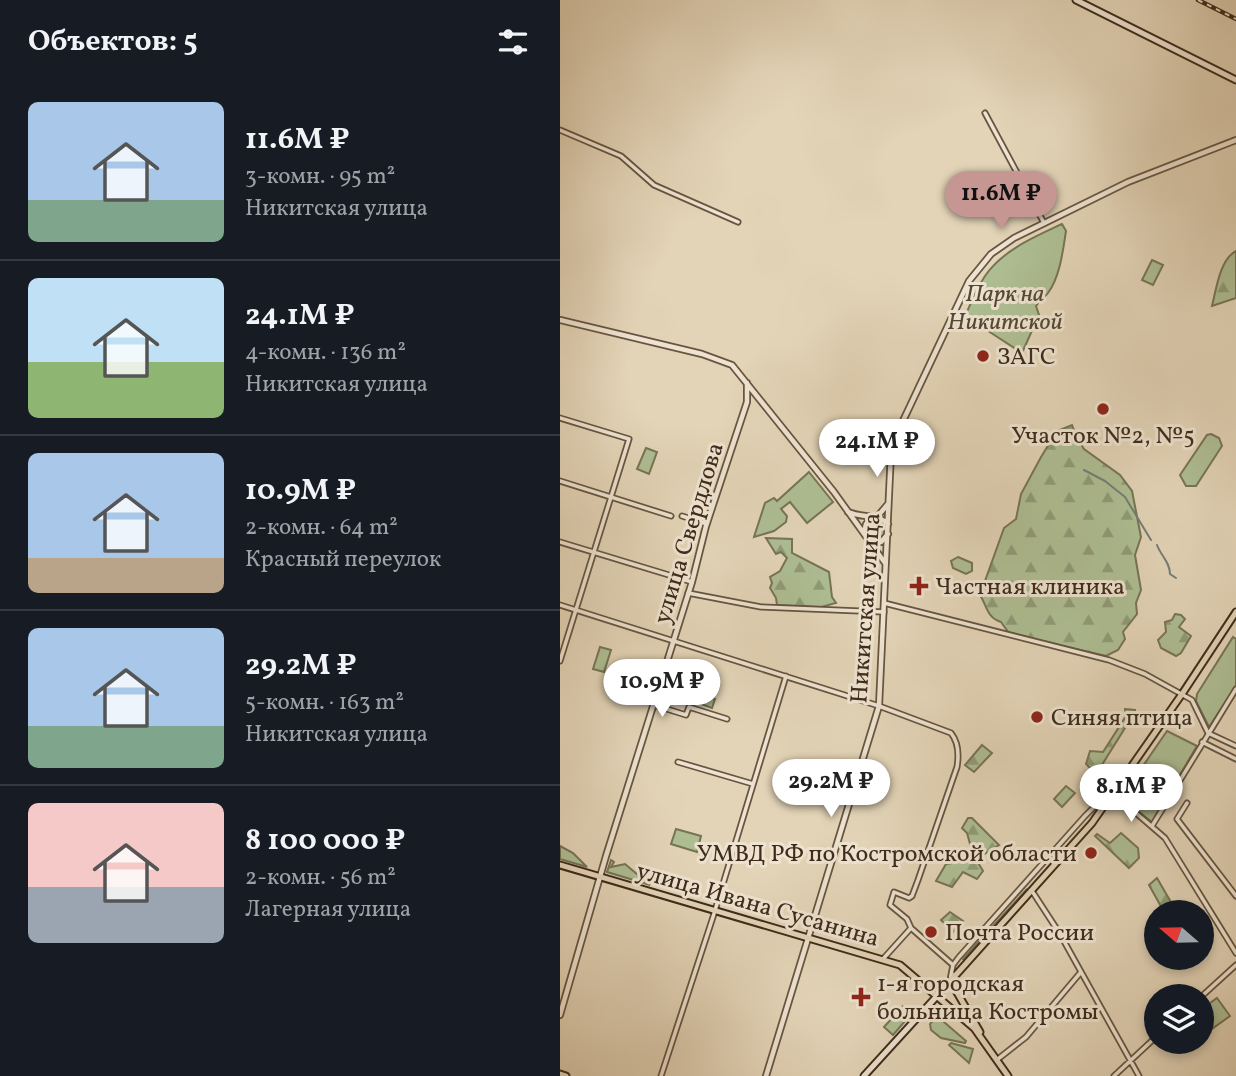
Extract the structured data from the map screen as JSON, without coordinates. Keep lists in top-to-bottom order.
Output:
{
  "streets": {
    "main road": ["улица Ивана Сусанина"],
    "street": ["улица Свердлова", "Никитская улица"]
  },
  "crossings": [
    ["улица Свердлова", "улица Ивана Сусанина"],
    ["Никитская улица", "улица Ивана Сусанина"]
  ],
  "parks": ["Парк на Никитской"],
  "places": {
    "other": [
      "ЗАГС",
      "Участок №2, №5",
      "Синяя птица",
      "УМВД РФ по Костромской области",
      "Почта России"
    ],
    "health": ["Частная клиника", "1-я городская больница Костромы"]
  },
  "north": "left",
  "page": {
    "heading": "Объектов: 5",
    "list": [
      {
        "name": "11.6M ₽",
        "note": "3-комн. · 95 m² · Никитская улица"
      },
      {
        "name": "24.1M ₽",
        "note": "4-комн. · 136 m² · Никитская улица"
      },
      {
        "name": "10.9M ₽",
        "note": "2-комн. · 64 m² · Красный переулок"
      },
      {
        "name": "29.2M ₽",
        "note": "5-комн. · 163 m² · Никитская улица"
      },
      {
        "name": "8 100 000 ₽",
        "note": "2-комн. · 56 m² · Лагерная улица"
      }
    ],
    "price": [
      "11.6M ₽",
      "24.1M ₽",
      "10.9M ₽",
      "29.2M ₽",
      "8.1M ₽"
    ]
  }
}
